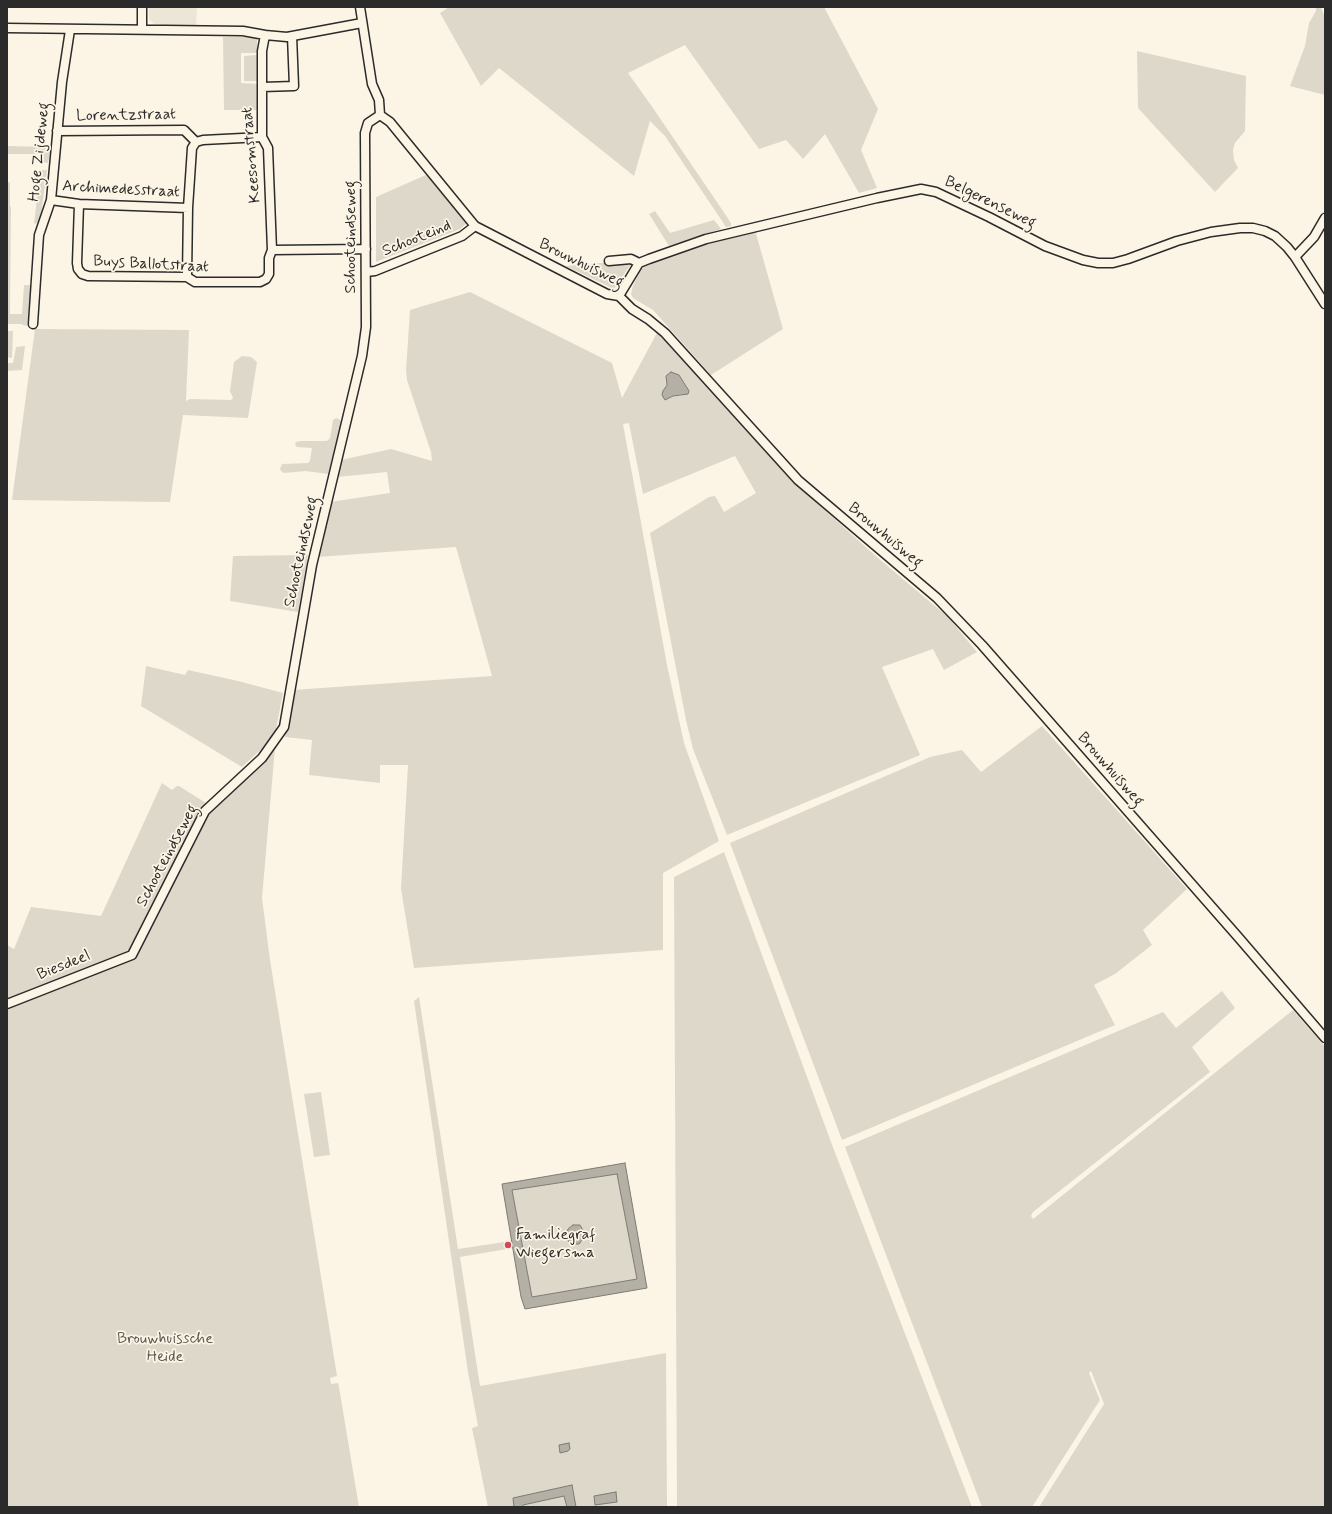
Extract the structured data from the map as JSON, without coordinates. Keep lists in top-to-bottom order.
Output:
{
  "streets": {
    "street": [
      "Lorentzstraat",
      "Hoge Zijdeweg",
      "Keesomstraat",
      "Archimedesstraat",
      "Belgerenseweg",
      "Schooteindseweg",
      "Schooteind",
      "Brouwhuisweg",
      "Buys Ballotstraat",
      "Biesdeel"
    ]
  },
  "crossings": [
    ["Lorentzstraat", "Hoge Zijdeweg"],
    ["Hoge Zijdeweg", "Archimedesstraat"],
    ["Keesomstraat", "Buys Ballotstraat"],
    ["Archimedesstraat", "Buys Ballotstraat"],
    ["Schooteindseweg", "Schooteind"],
    ["Schooteindseweg", "Brouwhuisweg"],
    ["Schooteindseweg", "Biesdeel"],
    ["Schooteind", "Brouwhuisweg"]
  ],
  "parks": ["Brouwhuissche Heide"],
  "places": ["Familiegraf Wiegersma"]
}
